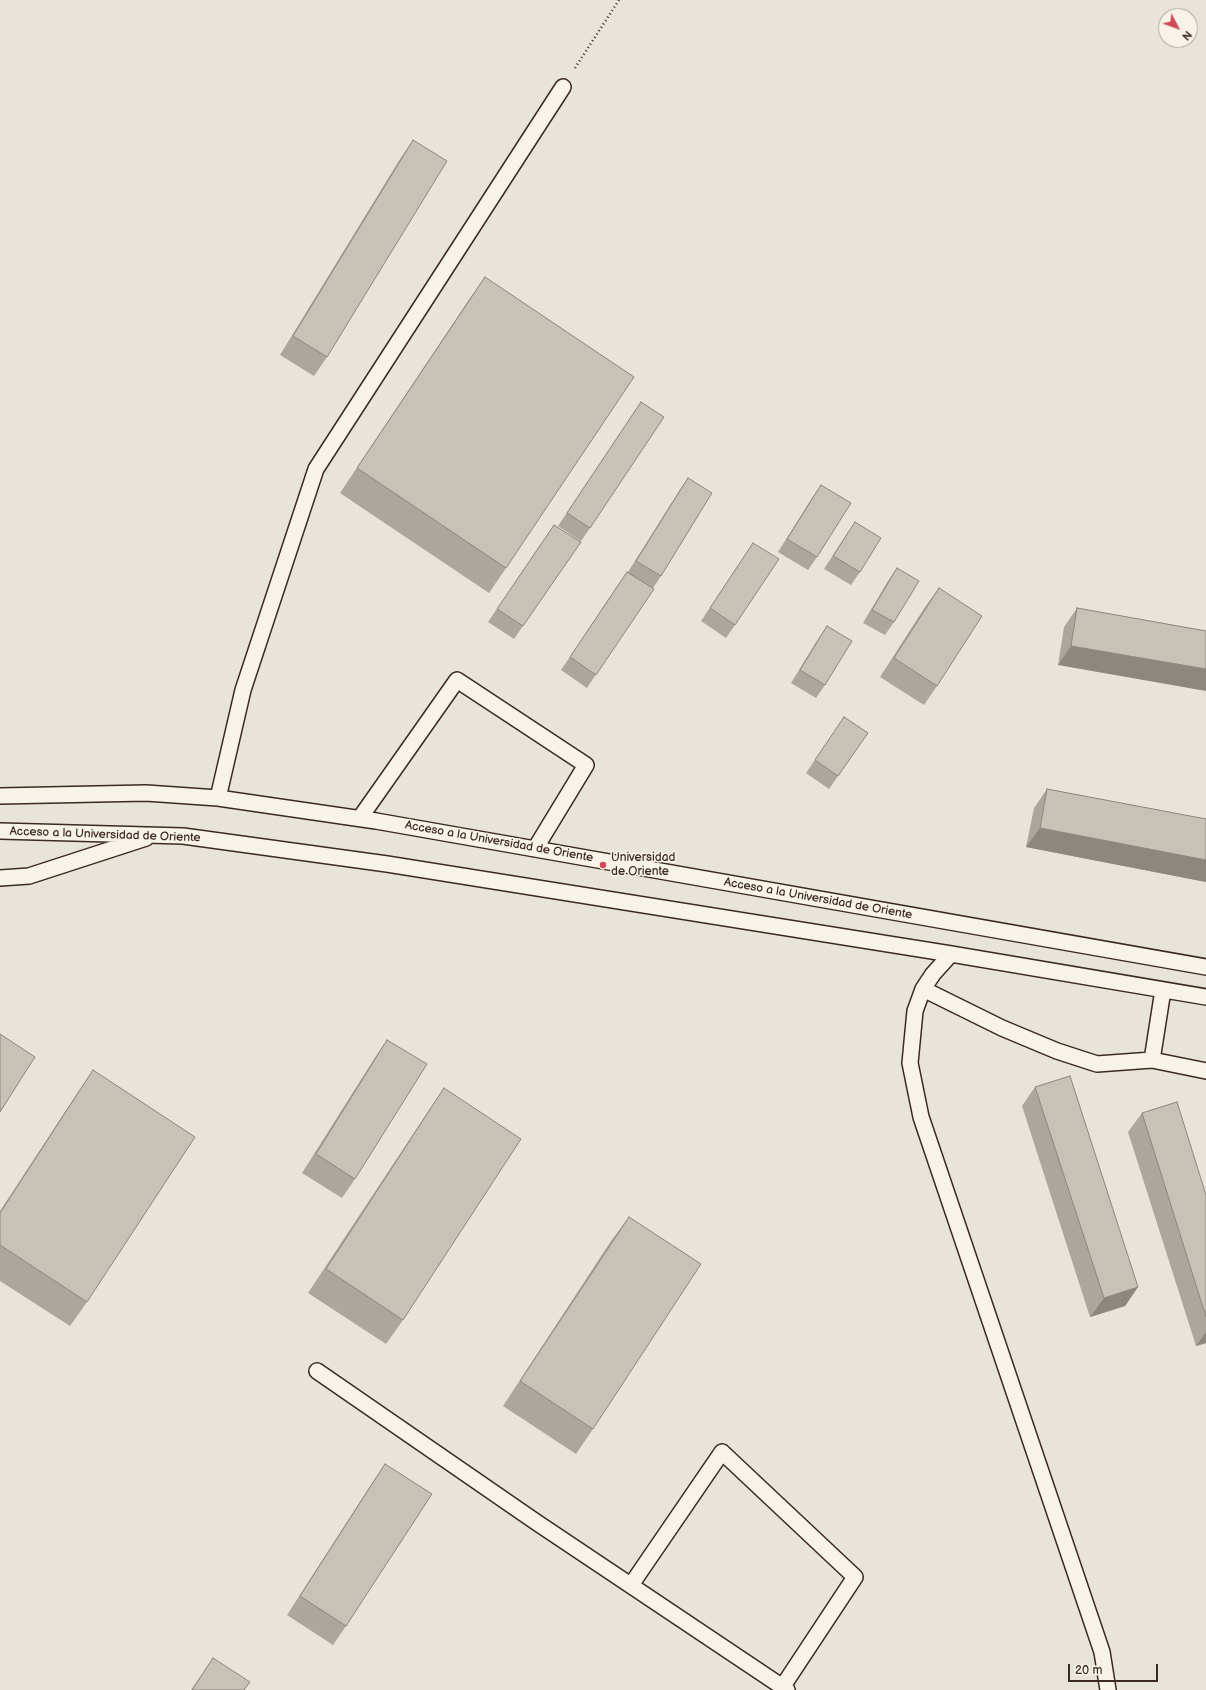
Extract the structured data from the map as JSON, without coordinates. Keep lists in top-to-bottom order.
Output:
{
  "streets": {
    "lane": ["Acceso a la Universidad de Oriente"]
  },
  "places": ["Universidad de Oriente"],
  "scale_bar": "20 m",
  "north": "bottom right"
}
